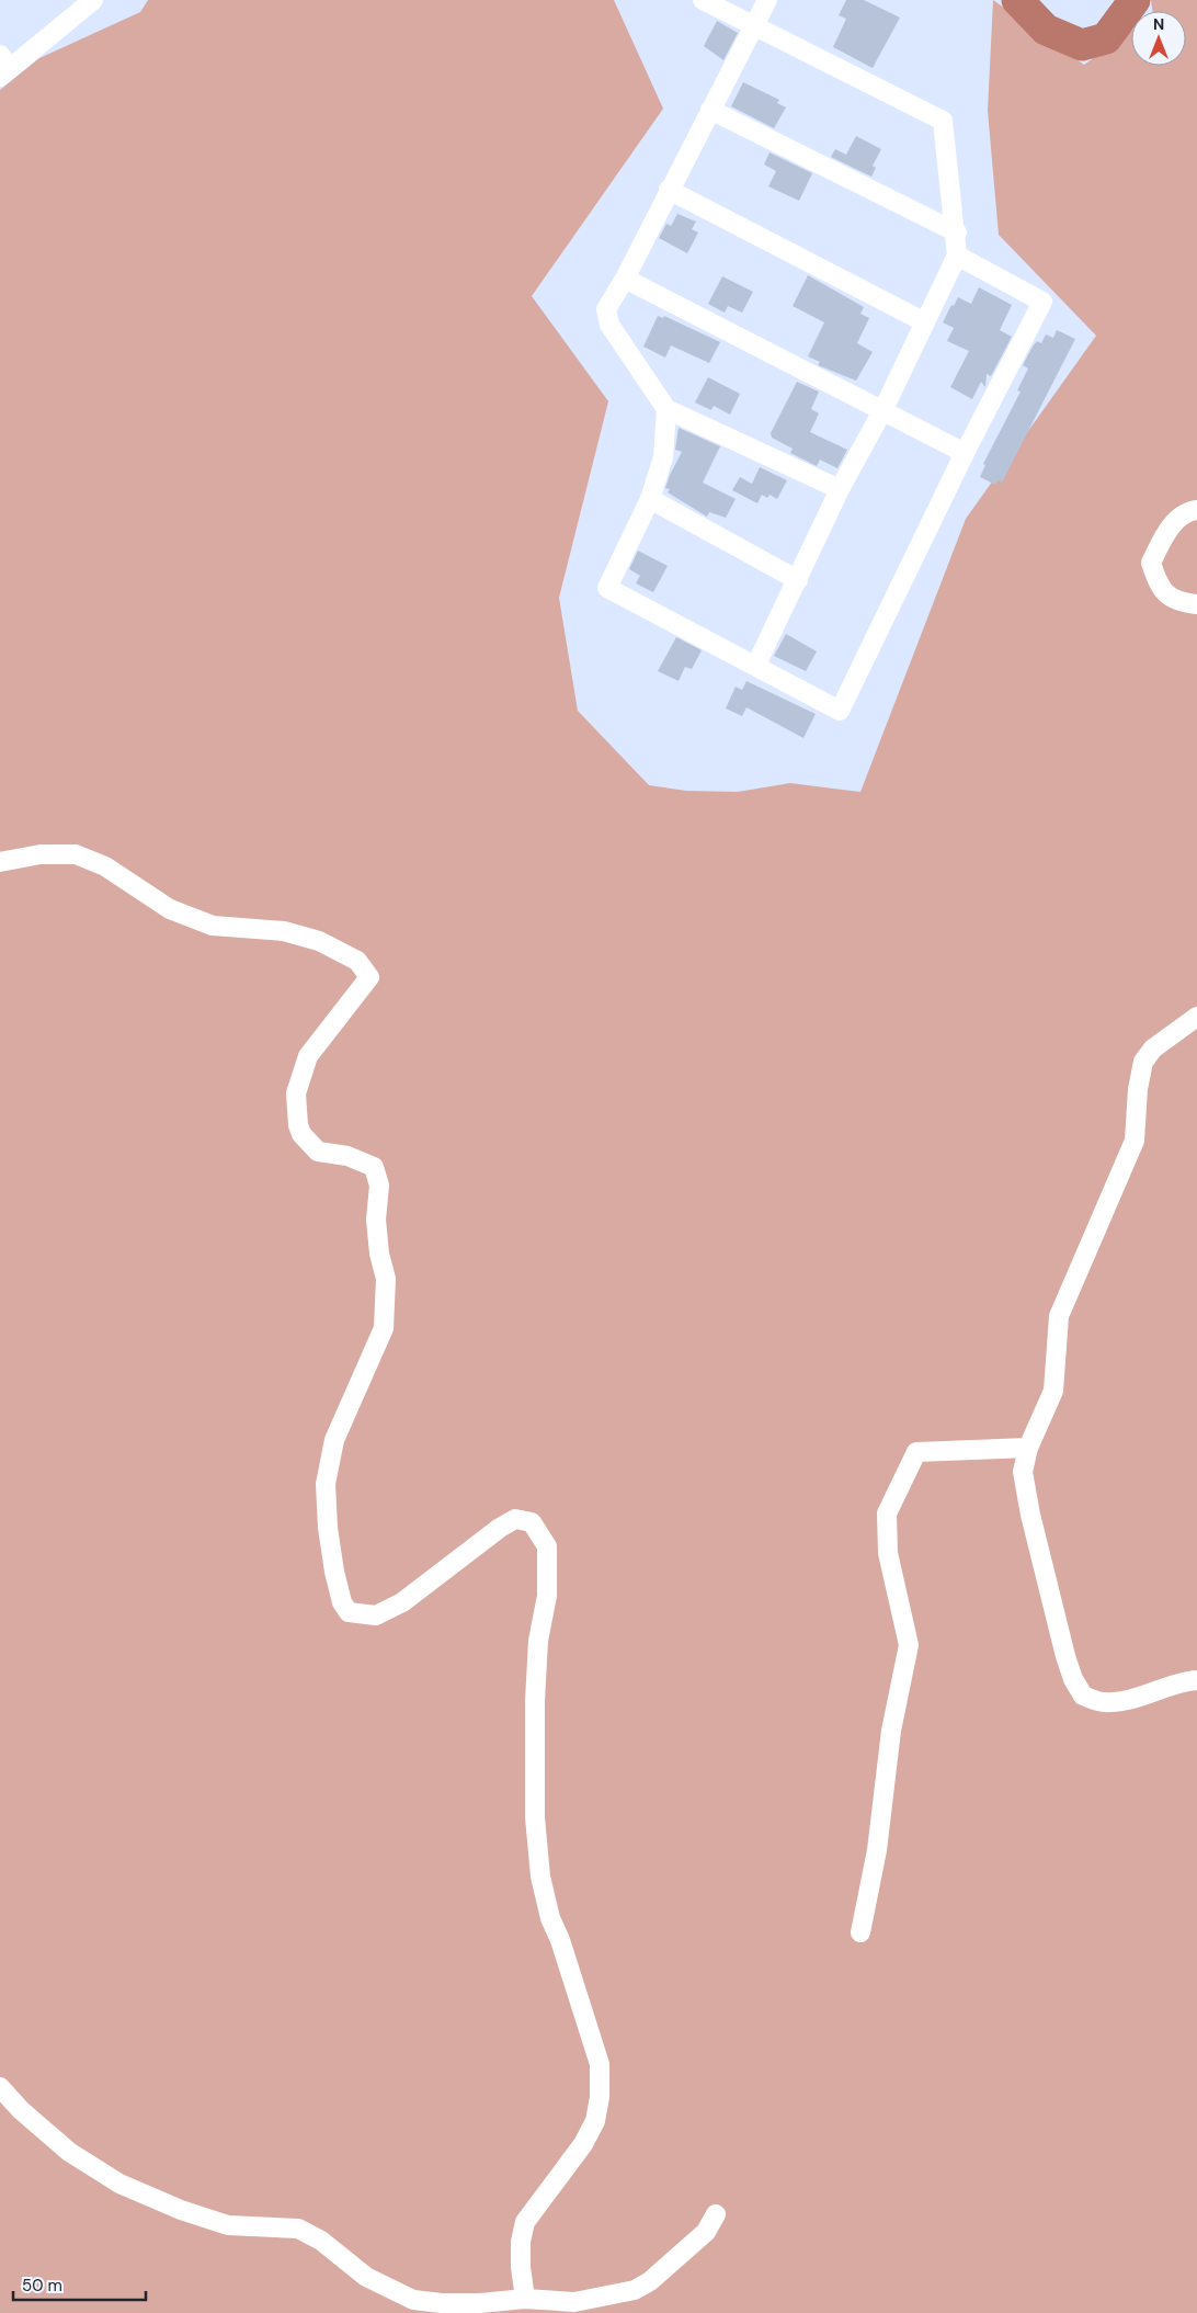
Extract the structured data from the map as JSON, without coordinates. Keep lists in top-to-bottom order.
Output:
{
  "scale_bar": "50 m",
  "north": "top"
}
